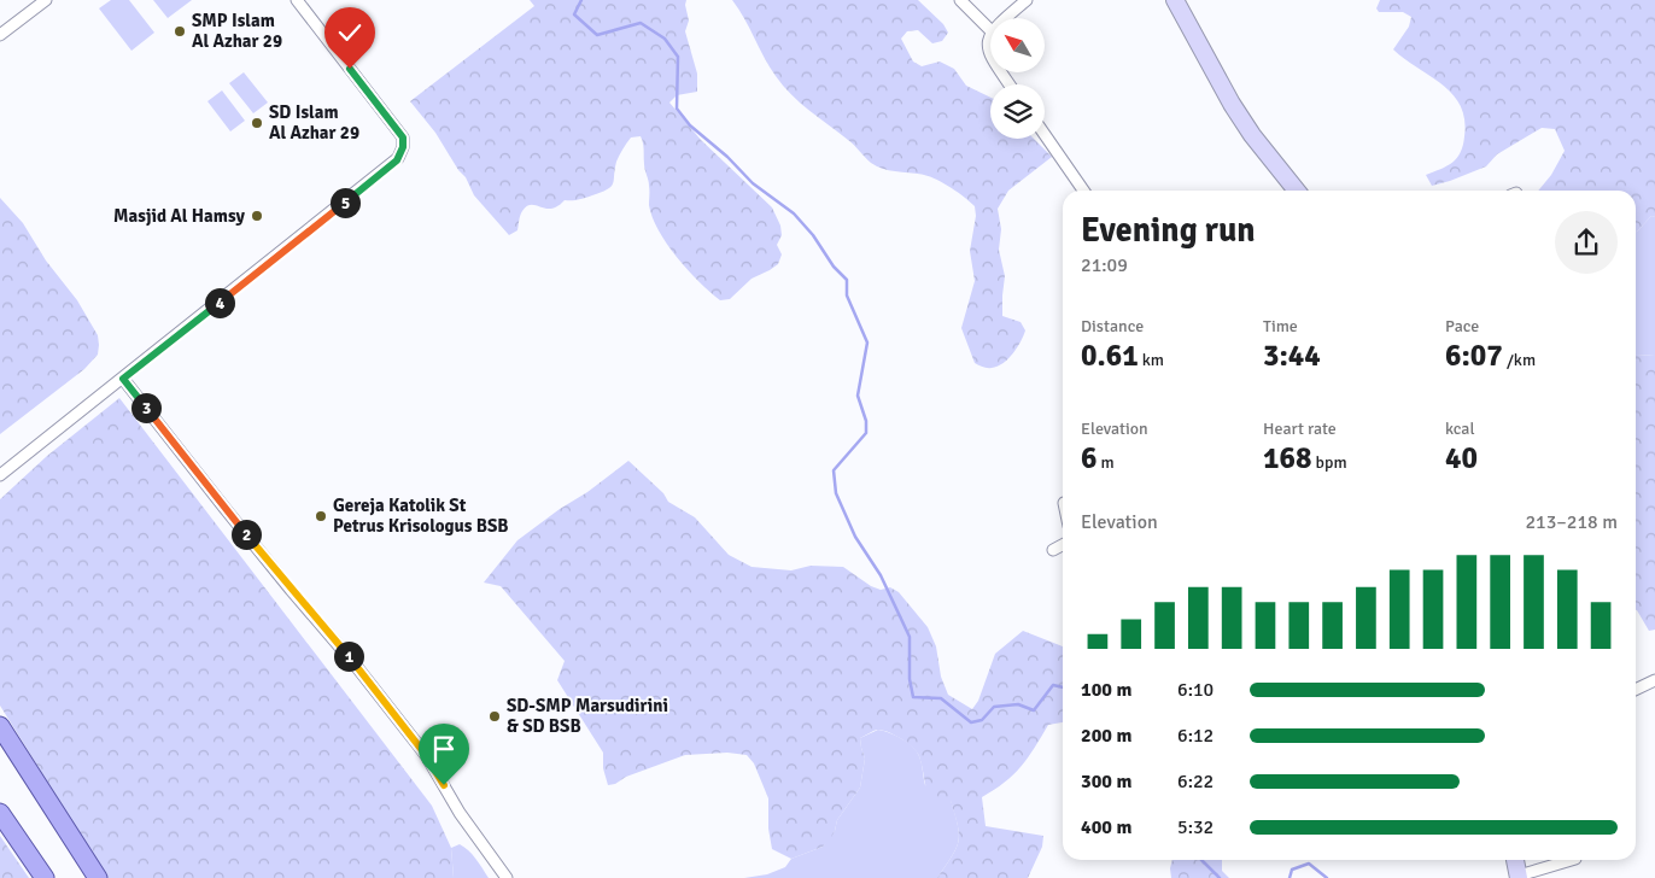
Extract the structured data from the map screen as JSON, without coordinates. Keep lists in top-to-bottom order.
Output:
{
  "places": [
    "SMP Islam Al Azhar 29",
    "SD Islam Al Azhar 29",
    "Masjid Al Hamsy",
    "Gereja Katolik St Petrus Krisologus BSB",
    "SD-SMP Marsudirini & SD BSB"
  ],
  "north": "top left",
  "page": {
    "pins": [
      "5",
      "4",
      "3",
      "2",
      "1"
    ],
    "heading": ["Evening run", "21:09"],
    "stats": [
      ["Distance", "0.61 km"],
      ["Time", "3:44"],
      ["Pace", "6:07 /km"],
      ["Elevation", "6 m"],
      ["Heart rate", "168 bpm"],
      ["kcal", "40"]
    ],
    "chart": ["Elevation", "213–218 m"],
    "list": [
      {
        "name": "100 m",
        "note": "6:10"
      },
      {
        "name": "200 m",
        "note": "6:12"
      },
      {
        "name": "300 m",
        "note": "6:22"
      },
      {
        "name": "400 m",
        "note": "5:32"
      }
    ]
  }
}
